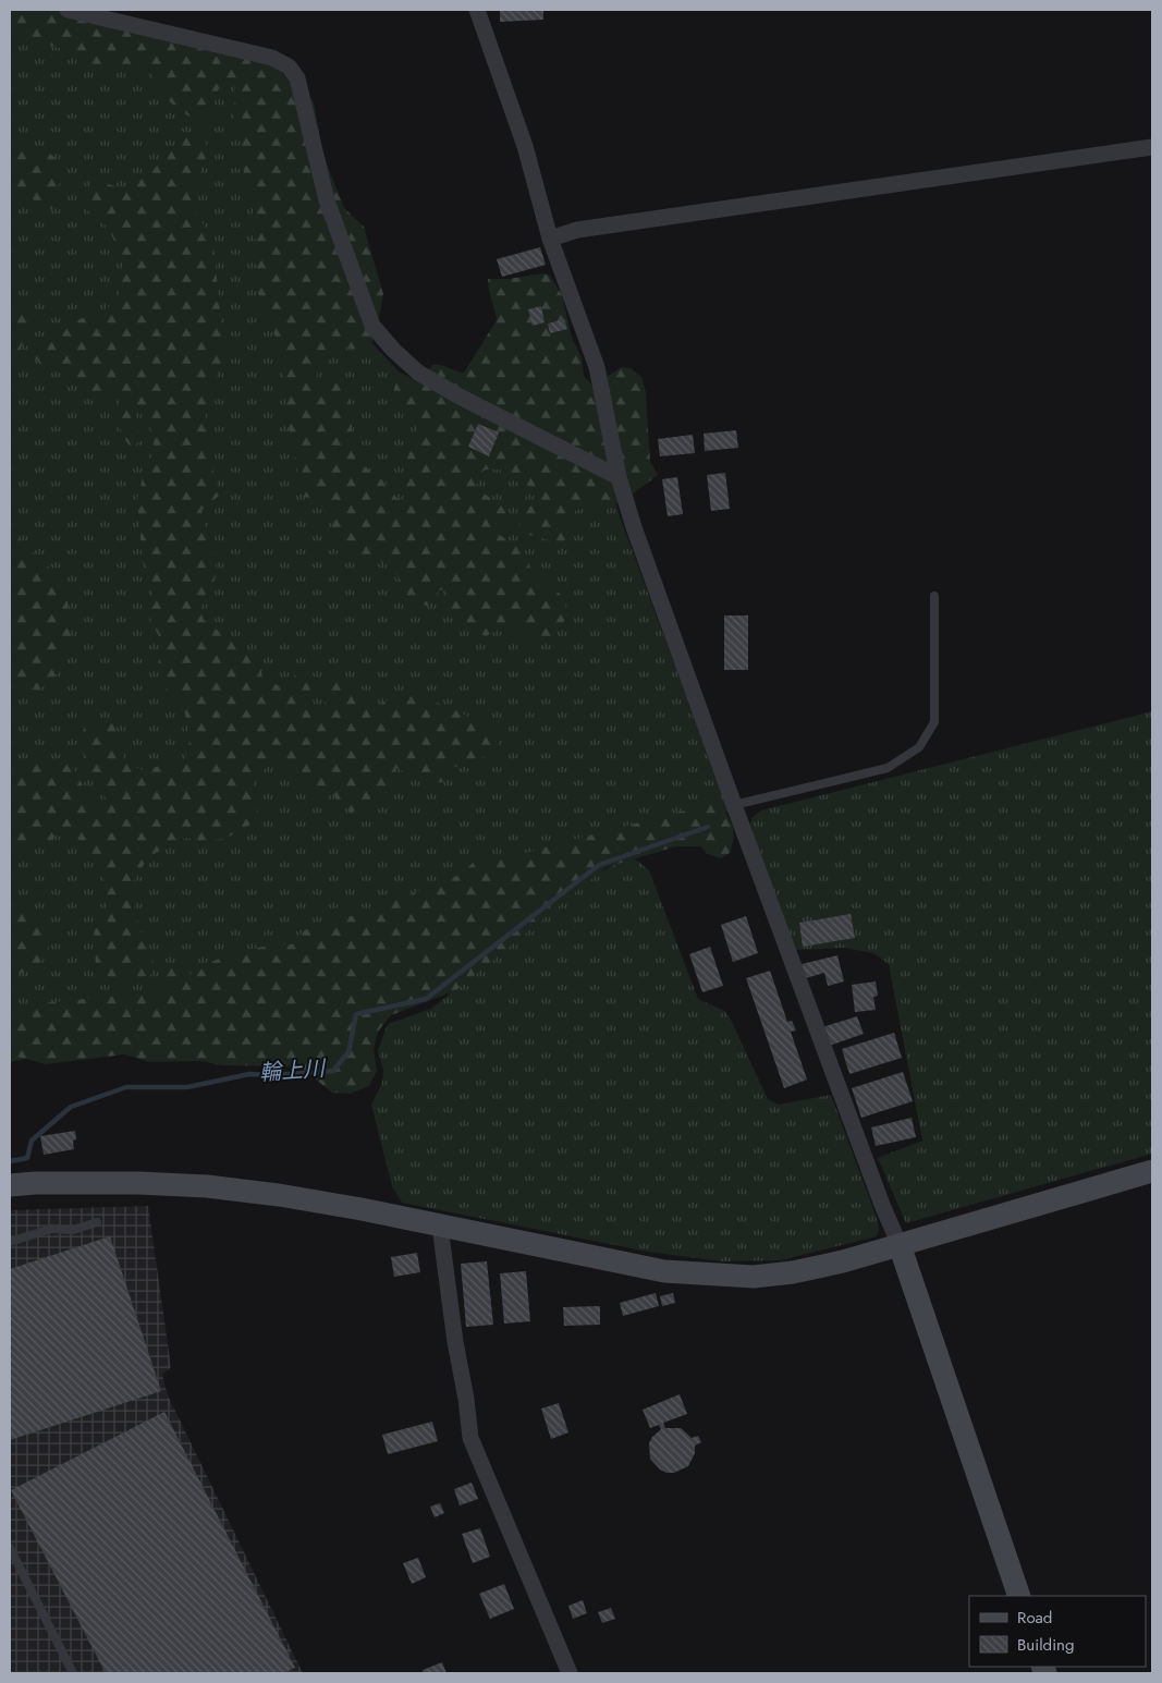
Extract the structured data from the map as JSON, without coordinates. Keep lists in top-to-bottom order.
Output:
{
  "water": ["輪上川"],
  "legend": ["Road", "Building"]
}
